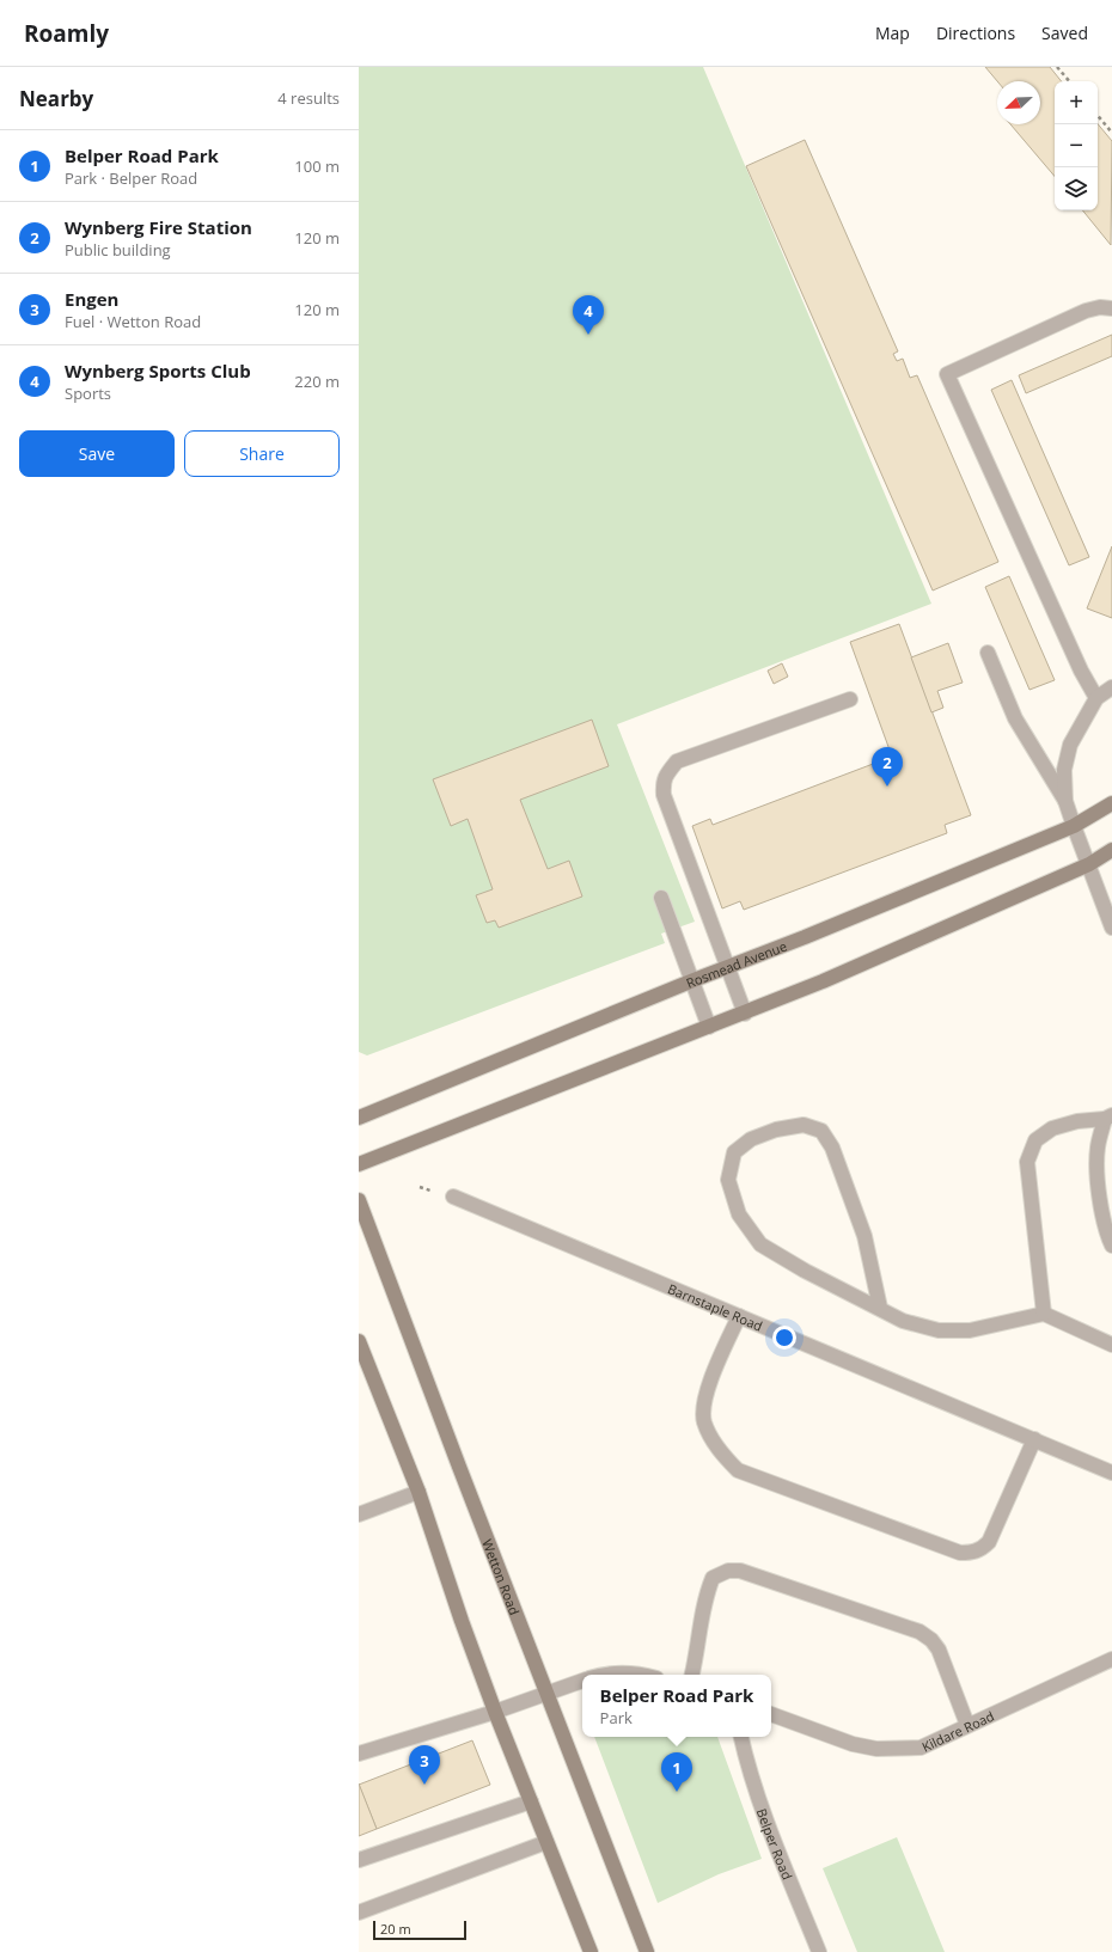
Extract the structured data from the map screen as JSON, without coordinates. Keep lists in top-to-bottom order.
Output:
{
  "streets": {
    "main road": ["Rosmead Avenue", "Wetton Road"],
    "street": ["Barnstaple Road", "Kildare Road", "Belper Road"]
  },
  "scale_bar": "20 m",
  "north": "bottom left",
  "page": {
    "header": "Roamly",
    "nav": ["Map", "Directions", "Saved"],
    "heading": ["Nearby", "4 results"],
    "map_buttons": ["+", "−"],
    "list": [
      {
        "mark": "1",
        "name": "Belper Road Park",
        "note": "Park · Belper Road",
        "value": "100 m"
      },
      {
        "mark": "2",
        "name": "Wynberg Fire Station",
        "note": "Public building",
        "value": "120 m"
      },
      {
        "mark": "3",
        "name": "Engen",
        "note": "Fuel · Wetton Road",
        "value": "120 m"
      },
      {
        "mark": "4",
        "name": "Wynberg Sports Club",
        "note": "Sports",
        "value": "220 m"
      }
    ],
    "pins": [
      "4",
      "2",
      "3",
      "1"
    ],
    "buttons": ["Save", "Share"],
    "popup": ["Belper Road Park", "Park"],
    "scale": "20 m"
  }
}
